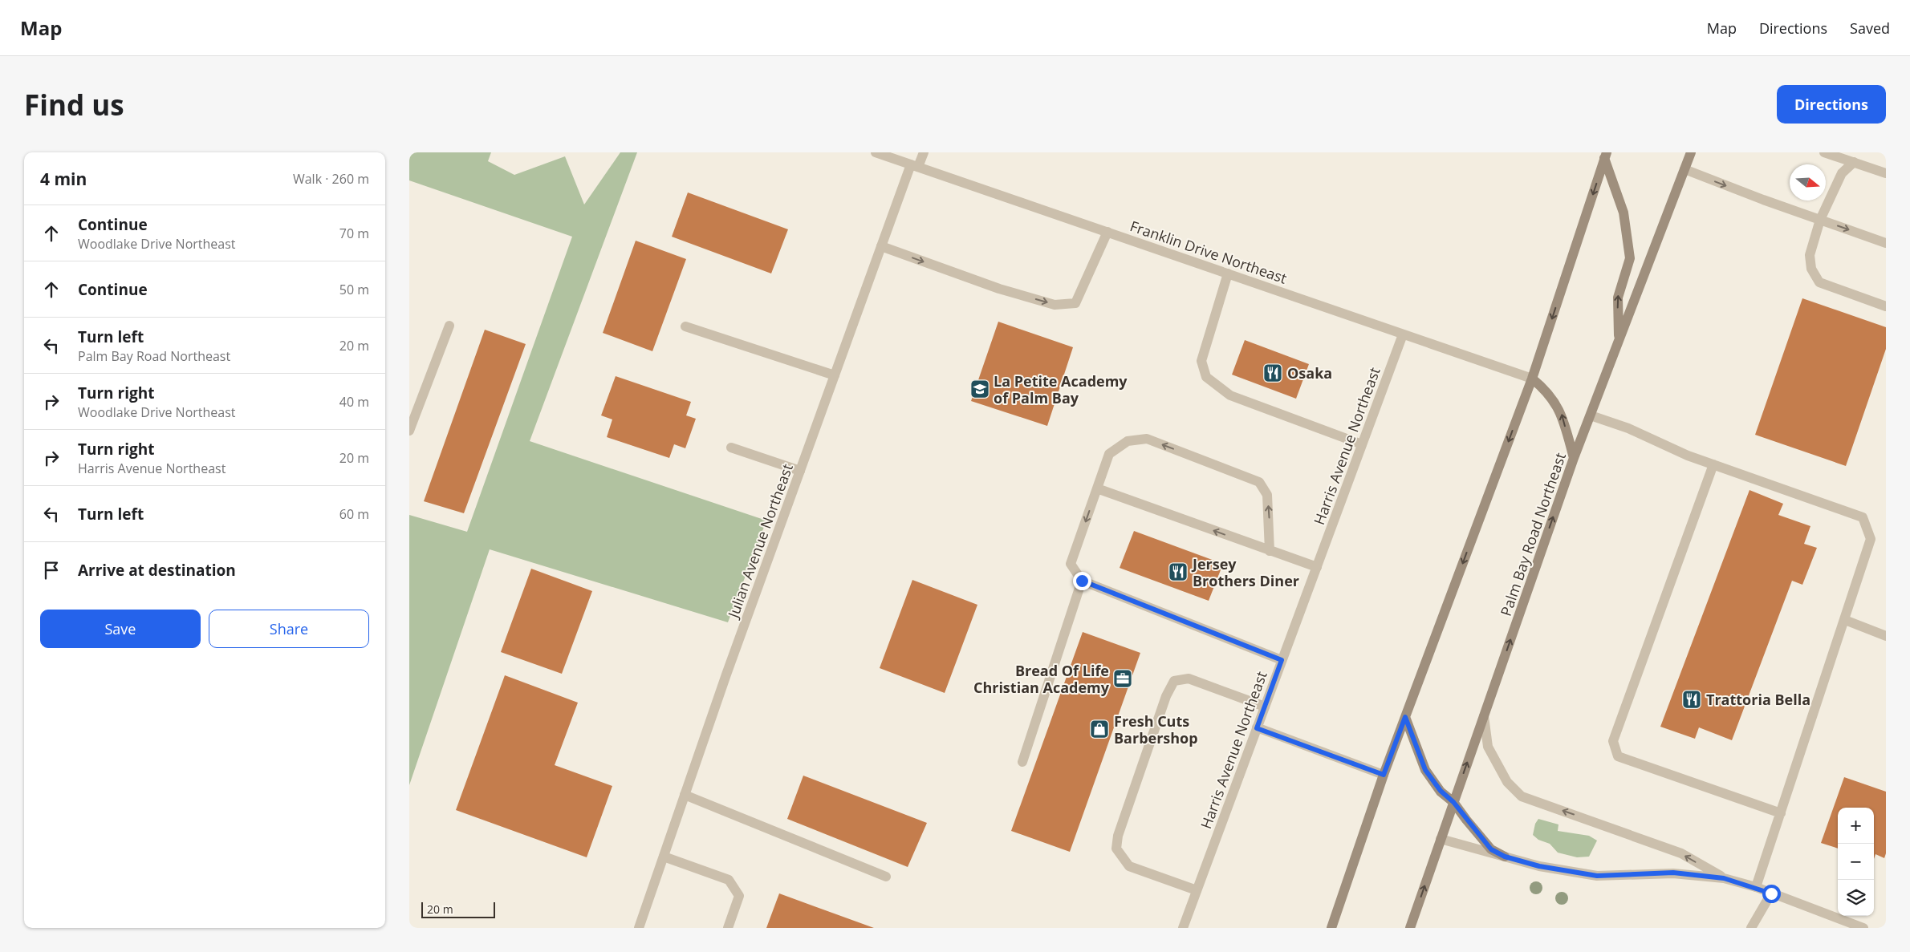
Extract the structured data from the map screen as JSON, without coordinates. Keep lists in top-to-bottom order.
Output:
{
  "streets": {
    "main road": ["Palm Bay Road Northeast"],
    "street": ["Franklin Drive Northeast", "Harris Avenue Northeast", "Julian Avenue Northeast"]
  },
  "crossings": [
    ["Franklin Drive Northeast", "Harris Avenue Northeast"],
    ["Franklin Drive Northeast", "Julian Avenue Northeast"]
  ],
  "places": {
    "restaurant": ["Osaka", "Jersey Brothers Diner", "Trattoria Bella"],
    "school or university": ["La Petite Academy of Palm Bay"],
    "office": ["Bread Of Life Christian Academy"],
    "shop": ["Fresh Cuts Barbershop"]
  },
  "scale_bar": "20 m",
  "north": "right",
  "page": {
    "header": "Map",
    "nav": ["Map", "Directions", "Saved"],
    "buttons": [
      "Directions",
      ["Save", "Share"]
    ],
    "title": "Find us",
    "heading": ["4 min", "Walk · 260 m"],
    "list": [
      ["Continue", "Woodlake Drive Northeast", "70 m"],
      ["Continue", "50 m"],
      ["Turn left", "Palm Bay Road Northeast", "20 m"],
      ["Turn right", "Woodlake Drive Northeast", "40 m"],
      ["Turn right", "Harris Avenue Northeast", "20 m"],
      ["Turn left", "60 m"],
      "Arrive at destination"
    ],
    "map_buttons": ["+", "−"],
    "scale": "20 m"
  }
}
